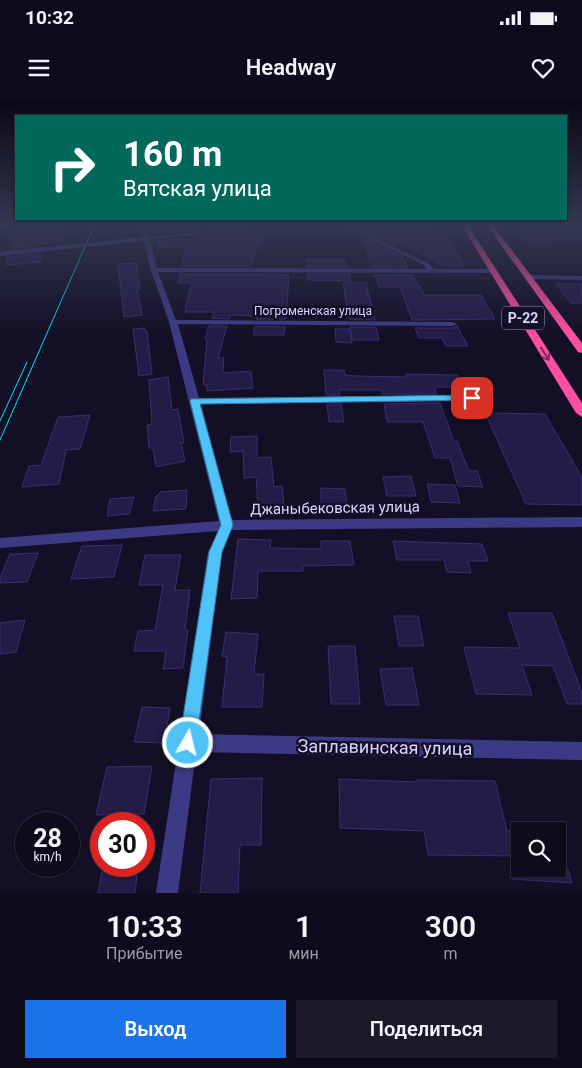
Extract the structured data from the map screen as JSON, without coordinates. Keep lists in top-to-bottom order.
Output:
{
  "streets": {
    "highway": ["Р-22"],
    "street": ["Погроменская улица", "Джаныбековская улица", "Заплавинская улица"]
  },
  "page": {
    "status": "10:32",
    "header": "Headway",
    "turn": ["160 m", "Вятская улица"],
    "speed": "28 km/h",
    "limit": "30",
    "eta": [
      "10:33",
      "Прибытие",
      "1",
      "мин",
      "300",
      "m"
    ],
    "buttons": ["Выход", "Поделиться"]
  }
}
